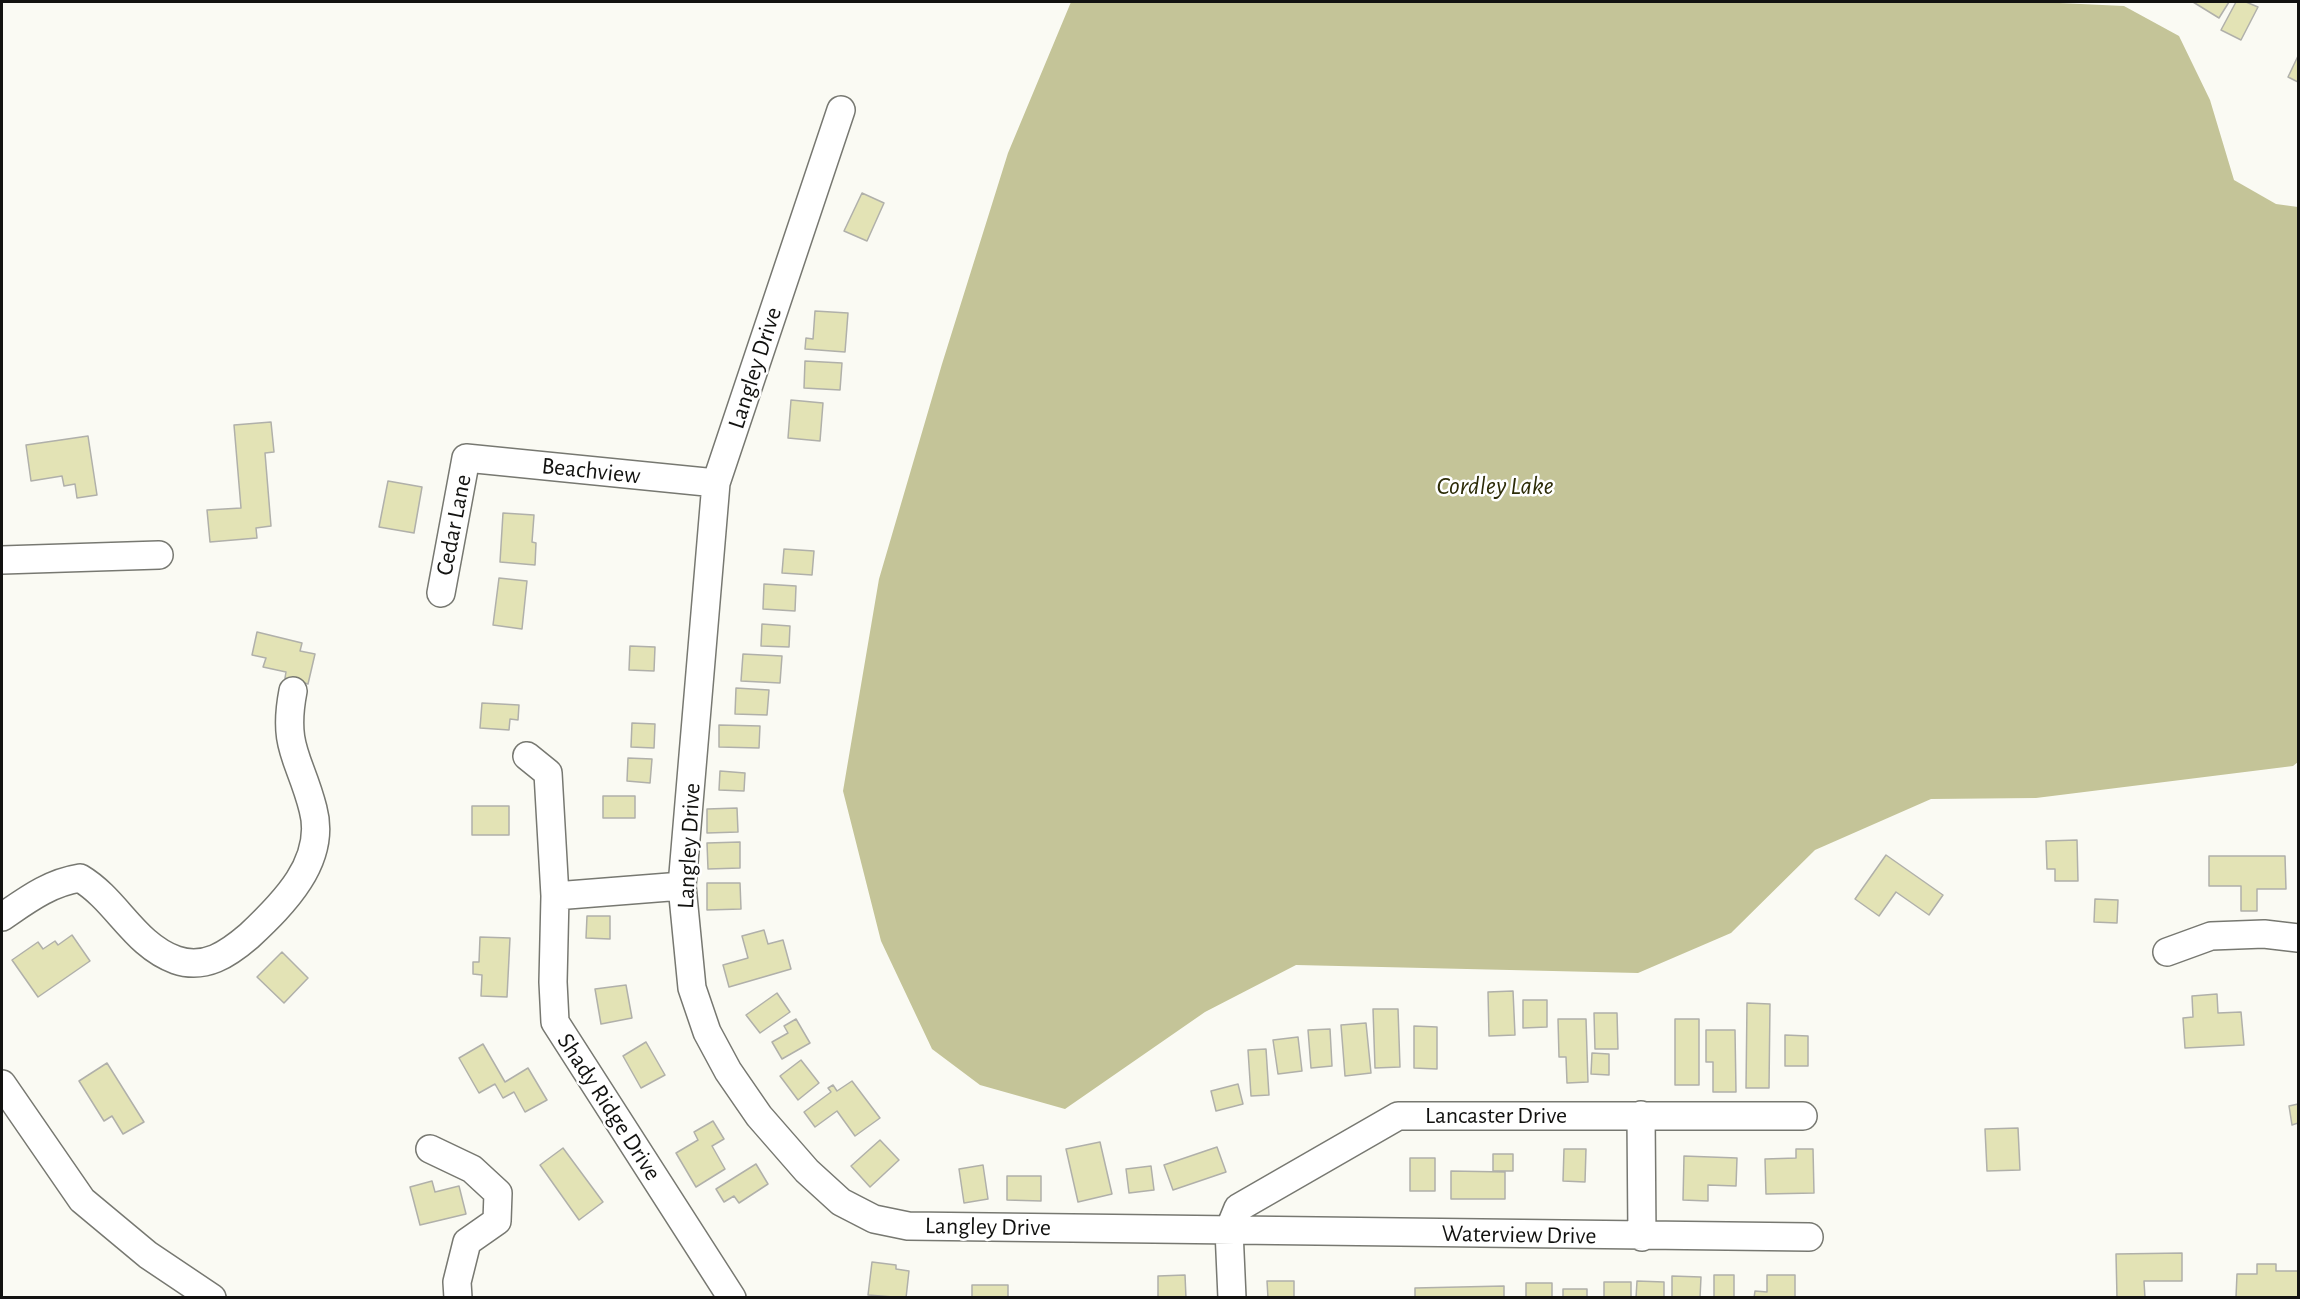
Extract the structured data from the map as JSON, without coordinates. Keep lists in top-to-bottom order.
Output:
{
  "streets": {
    "street": [
      "Langley Drive",
      "Beachview",
      "Cedar Lane",
      "Shady Ridge Drive",
      "Lancaster Drive",
      "Waterview Drive"
    ]
  },
  "crossings": [
    ["Langley Drive", "Beachview"],
    ["Langley Drive", "Lancaster Drive"],
    ["Langley Drive", "Waterview Drive"],
    ["Beachview", "Cedar Lane"],
    ["Lancaster Drive", "Waterview Drive"]
  ],
  "water": ["Cordley Lake"]
}
